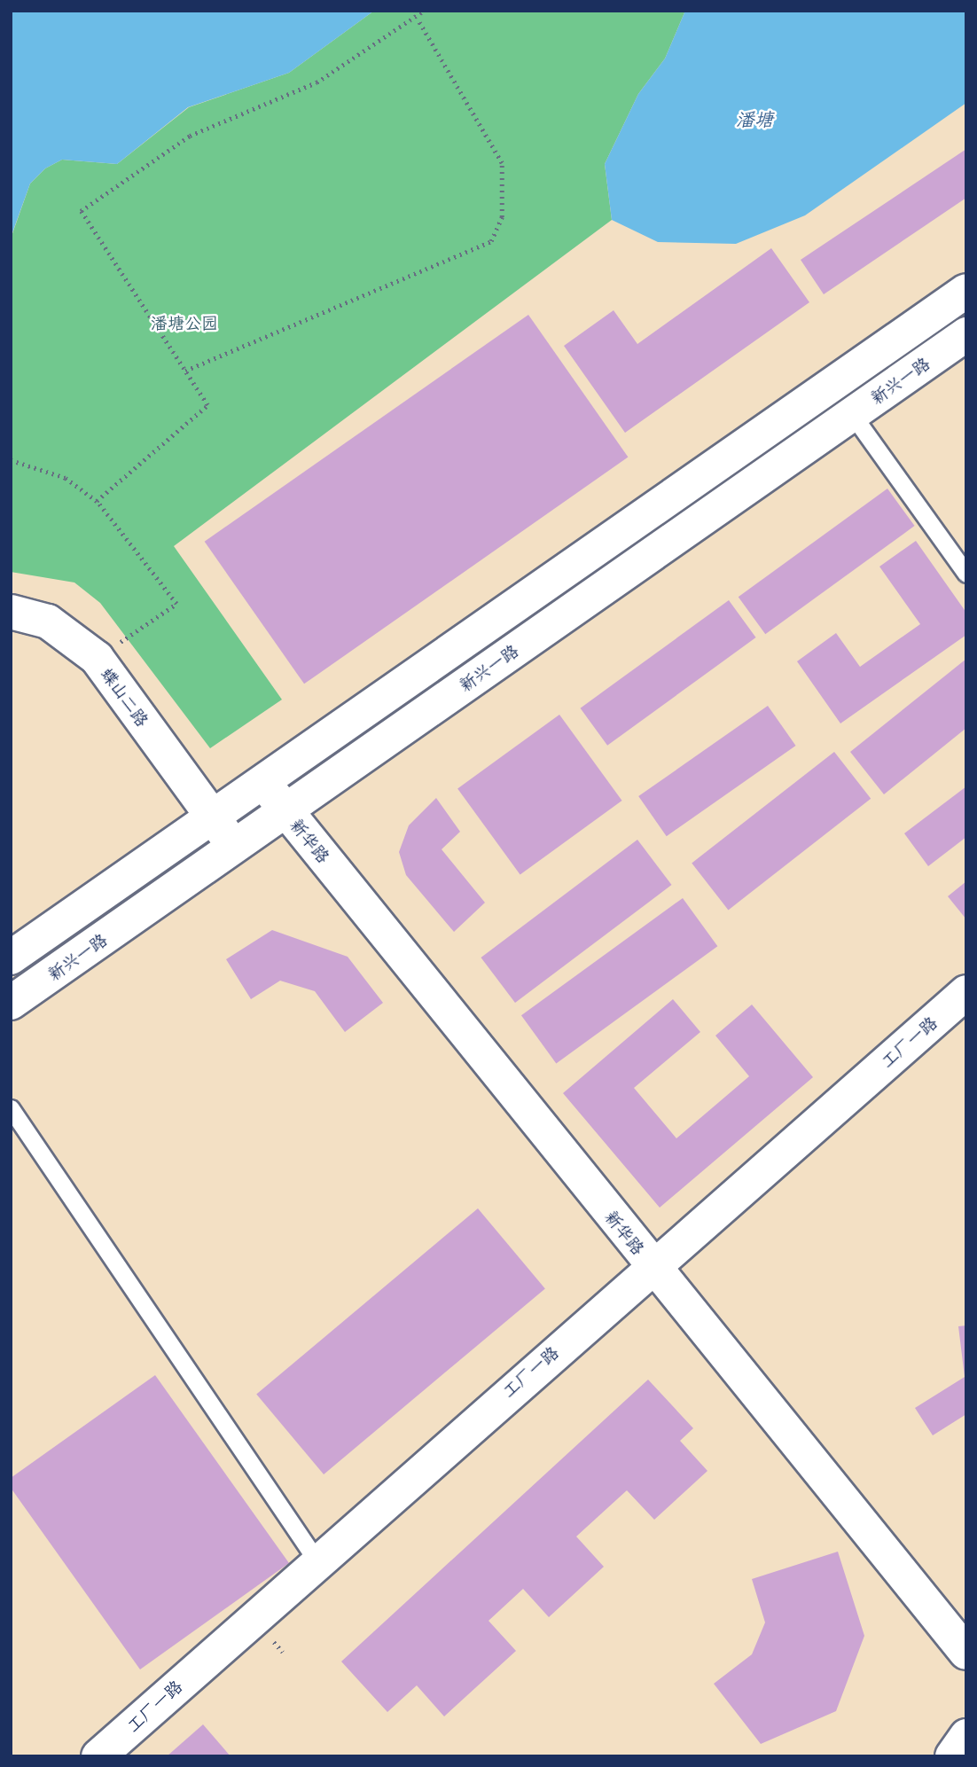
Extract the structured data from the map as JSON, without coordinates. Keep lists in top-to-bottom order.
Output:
{
  "streets": {
    "street": [
      "新兴一路",
      "蝶山二路",
      "新华路",
      "工厂一路"
    ]
  },
  "crossings": [
    ["新兴一路", "蝶山二路"],
    ["新兴一路", "新华路"],
    ["新华路", "工厂一路"]
  ],
  "water": ["潘塘"],
  "parks": ["潘塘公园"]
}
